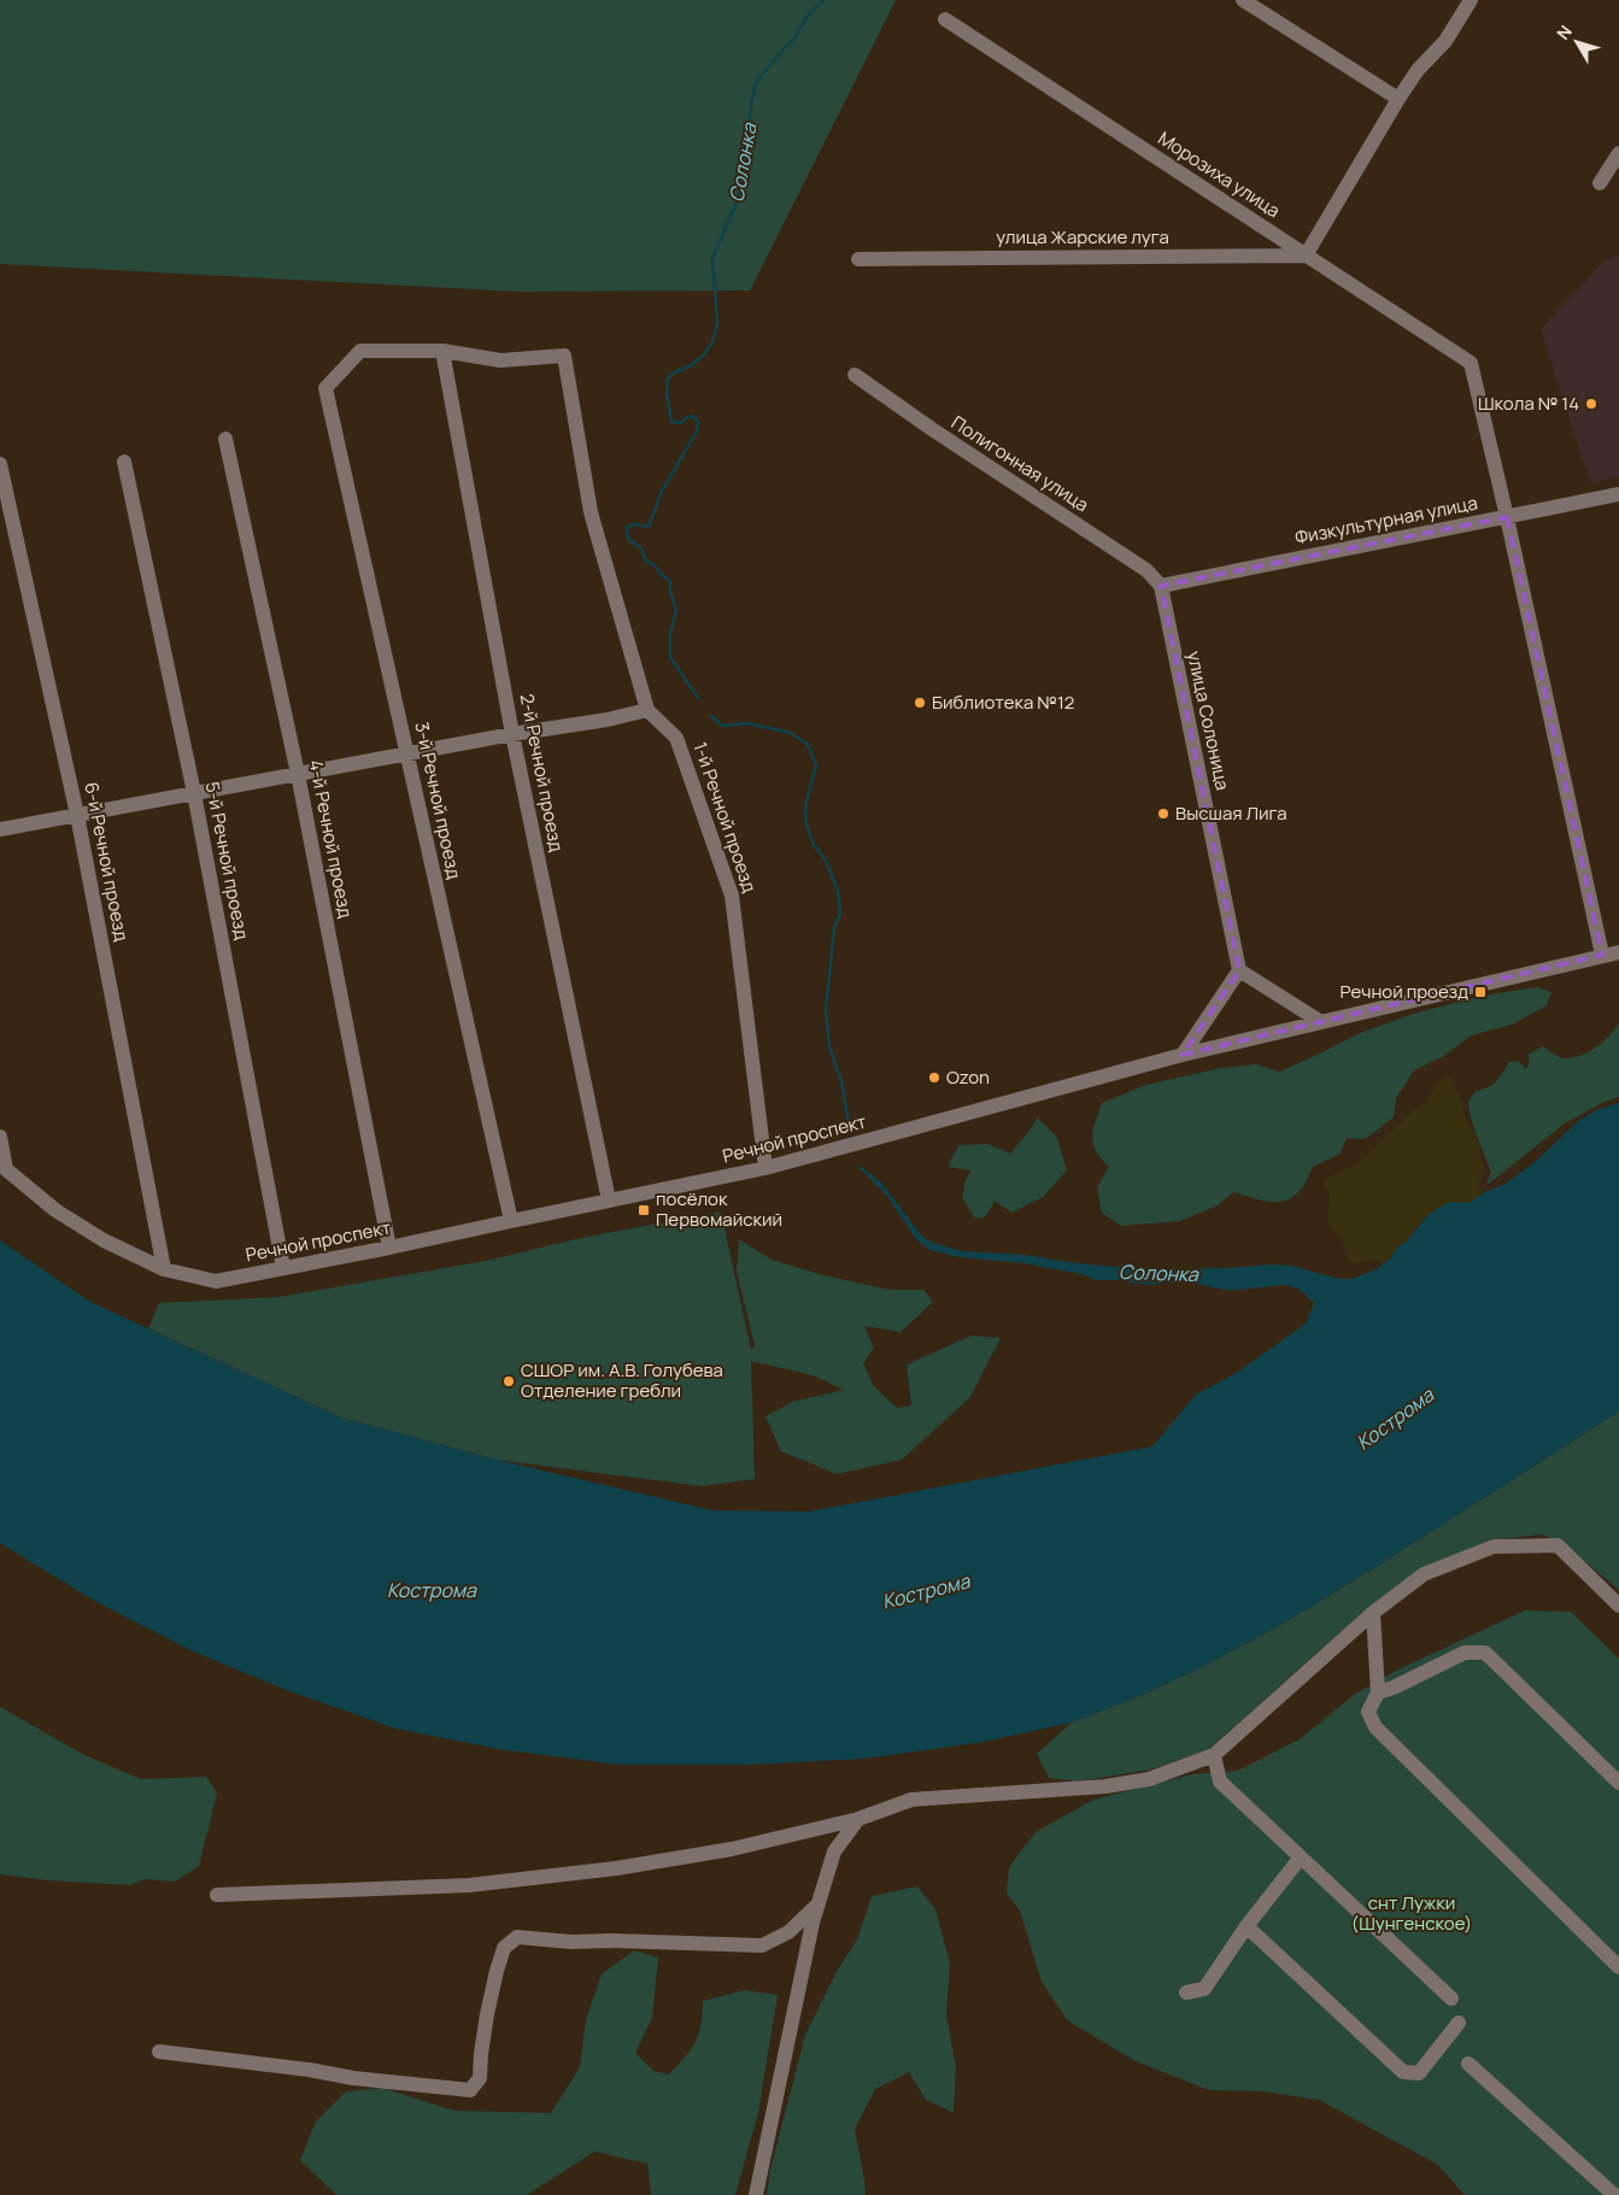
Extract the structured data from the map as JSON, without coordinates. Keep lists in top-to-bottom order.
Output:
{
  "streets": {
    "street": [
      "Морозиха улица",
      "улица Жарские луга",
      "Полигонная улица",
      "Физкультурная улица",
      "улица Солоница",
      "2-й Речной проезд",
      "3-й Речной проезд",
      "1-й Речной проезд",
      "4-й Речной проезд",
      "5-й Речной проезд",
      "6-й Речной проезд",
      "Речной проспект"
    ]
  },
  "crossings": [
    ["Морозиха улица", "улица Жарские луга"],
    ["Морозиха улица", "Физкультурная улица"],
    ["Полигонная улица", "Физкультурная улица"],
    ["Полигонная улица", "улица Солоница"],
    ["Физкультурная улица", "улица Солоница"],
    ["2-й Речной проезд", "3-й Речной проезд"],
    ["2-й Речной проезд", "Речной проспект"],
    ["3-й Речной проезд", "Речной проспект"],
    ["1-й Речной проезд", "Речной проспект"],
    ["4-й Речной проезд", "Речной проспект"],
    ["5-й Речной проезд", "Речной проспект"],
    ["6-й Речной проезд", "Речной проспект"]
  ],
  "water": ["Солонка", "Кострома"],
  "parks": ["снт Лужки (Шунгенское)"],
  "places": {
    "other": [
      "Школа № 14",
      "Библиотека №12",
      "Высшая Лига",
      "Ozon",
      "СШОР им. А.В. Голубева Отделение гребли"
    ],
    "transit": ["Речной проезд", "посёлок Первомайский"]
  },
  "north": "top left"
}
